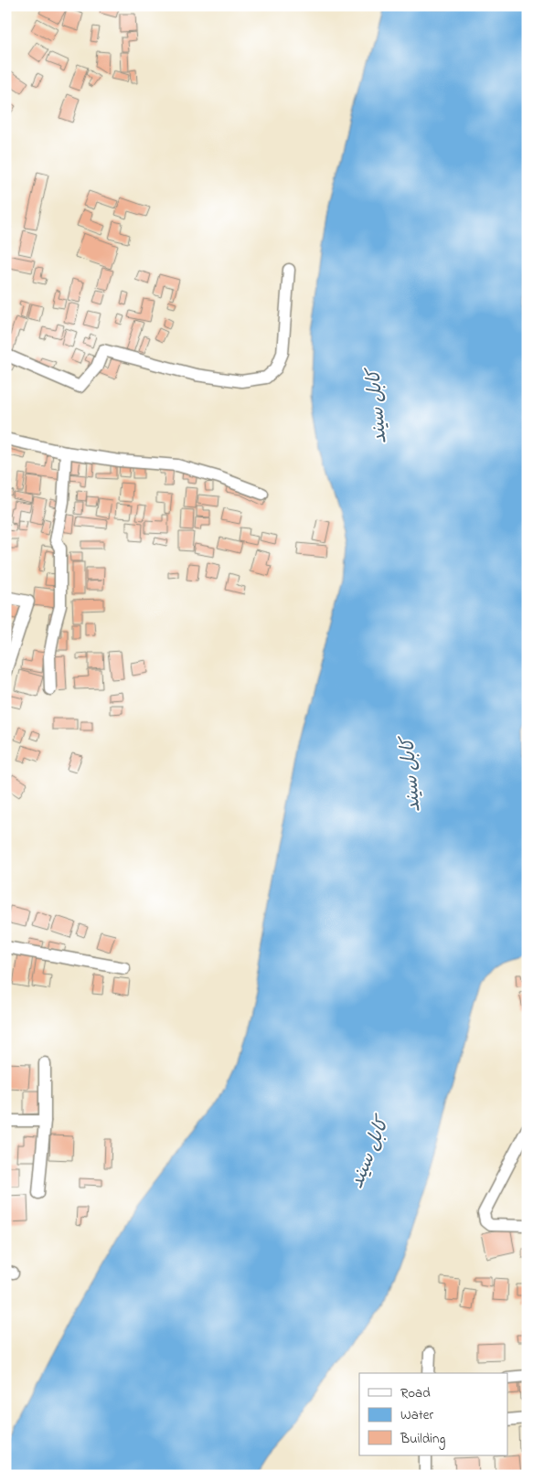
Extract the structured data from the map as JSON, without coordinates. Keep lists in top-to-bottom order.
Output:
{
  "water": ["کابل سيند"],
  "legend": ["Road", "Water", "Building"]
}
